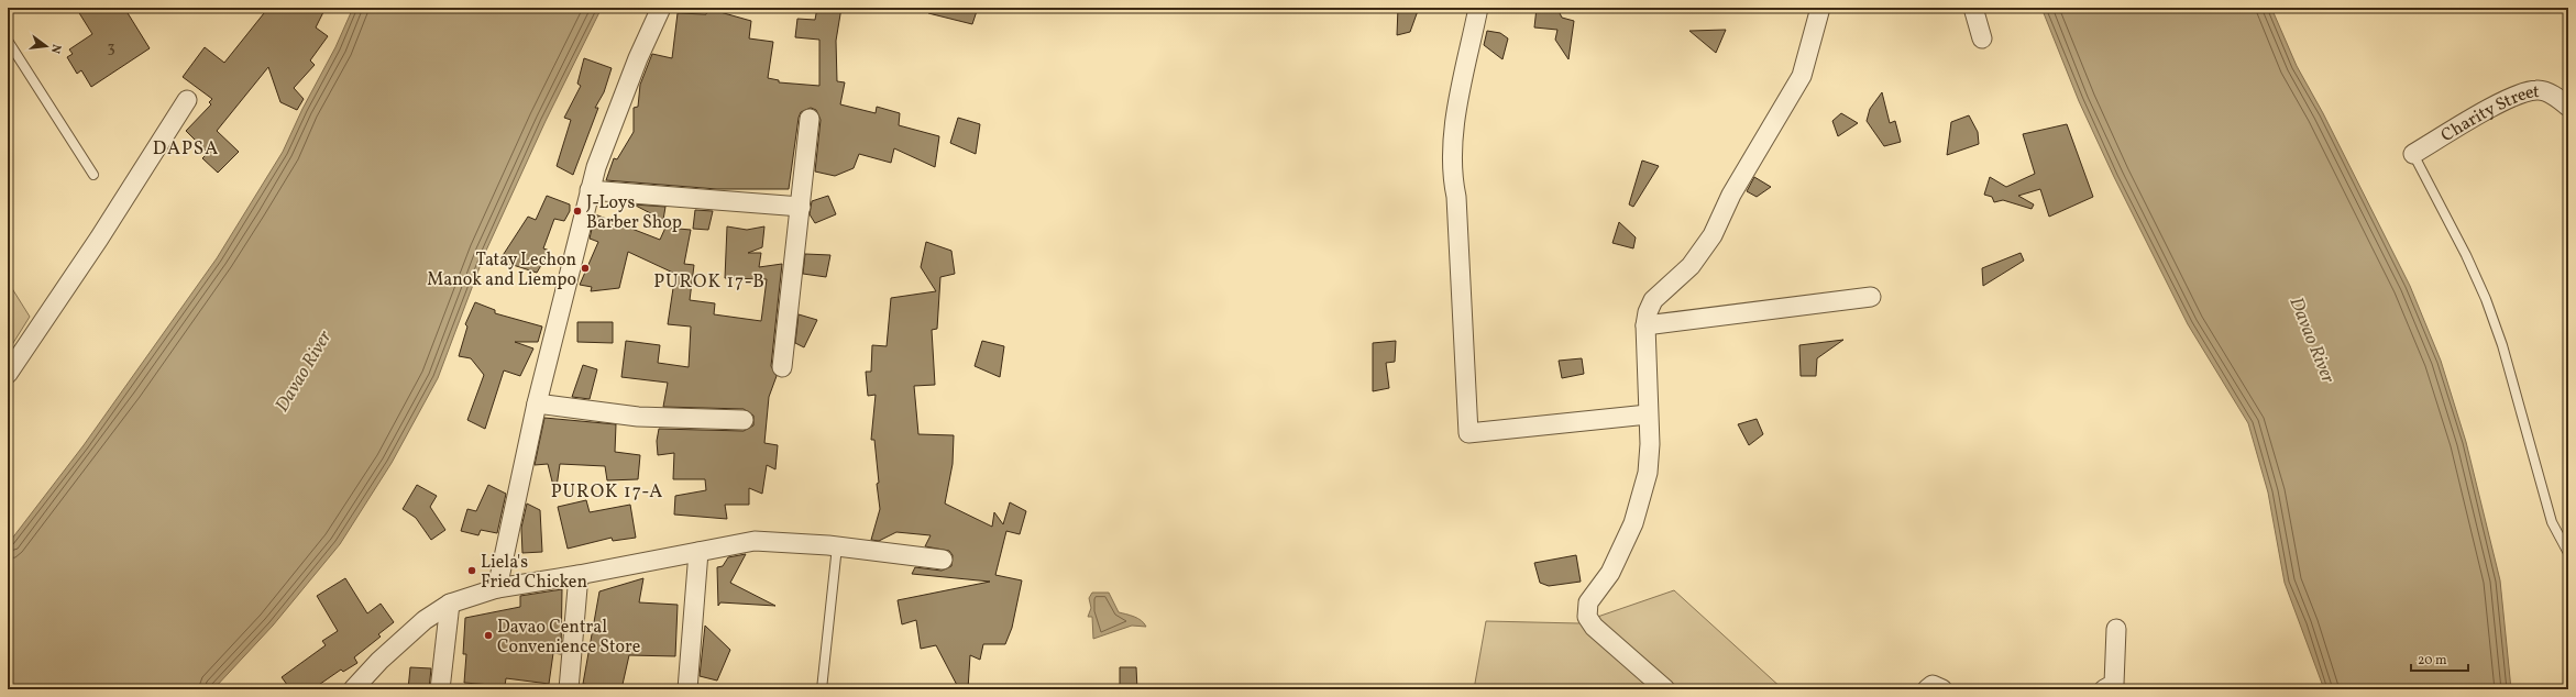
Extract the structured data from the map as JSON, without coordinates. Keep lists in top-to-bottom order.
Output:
{
  "streets": {
    "street": ["Charity Street"]
  },
  "districts": ["DAPSA", "PUROK 17-B", "PUROK 17-A"],
  "water": ["Davao River"],
  "places": [
    "J-Loys Barber Shop",
    "Tatay Lechon Manok and Liempo",
    "Liela's Fried Chicken",
    "Davao Central Convenience Store"
  ],
  "house_numbers": ["3"],
  "scale_bar": "20 m",
  "north": "right"
}
